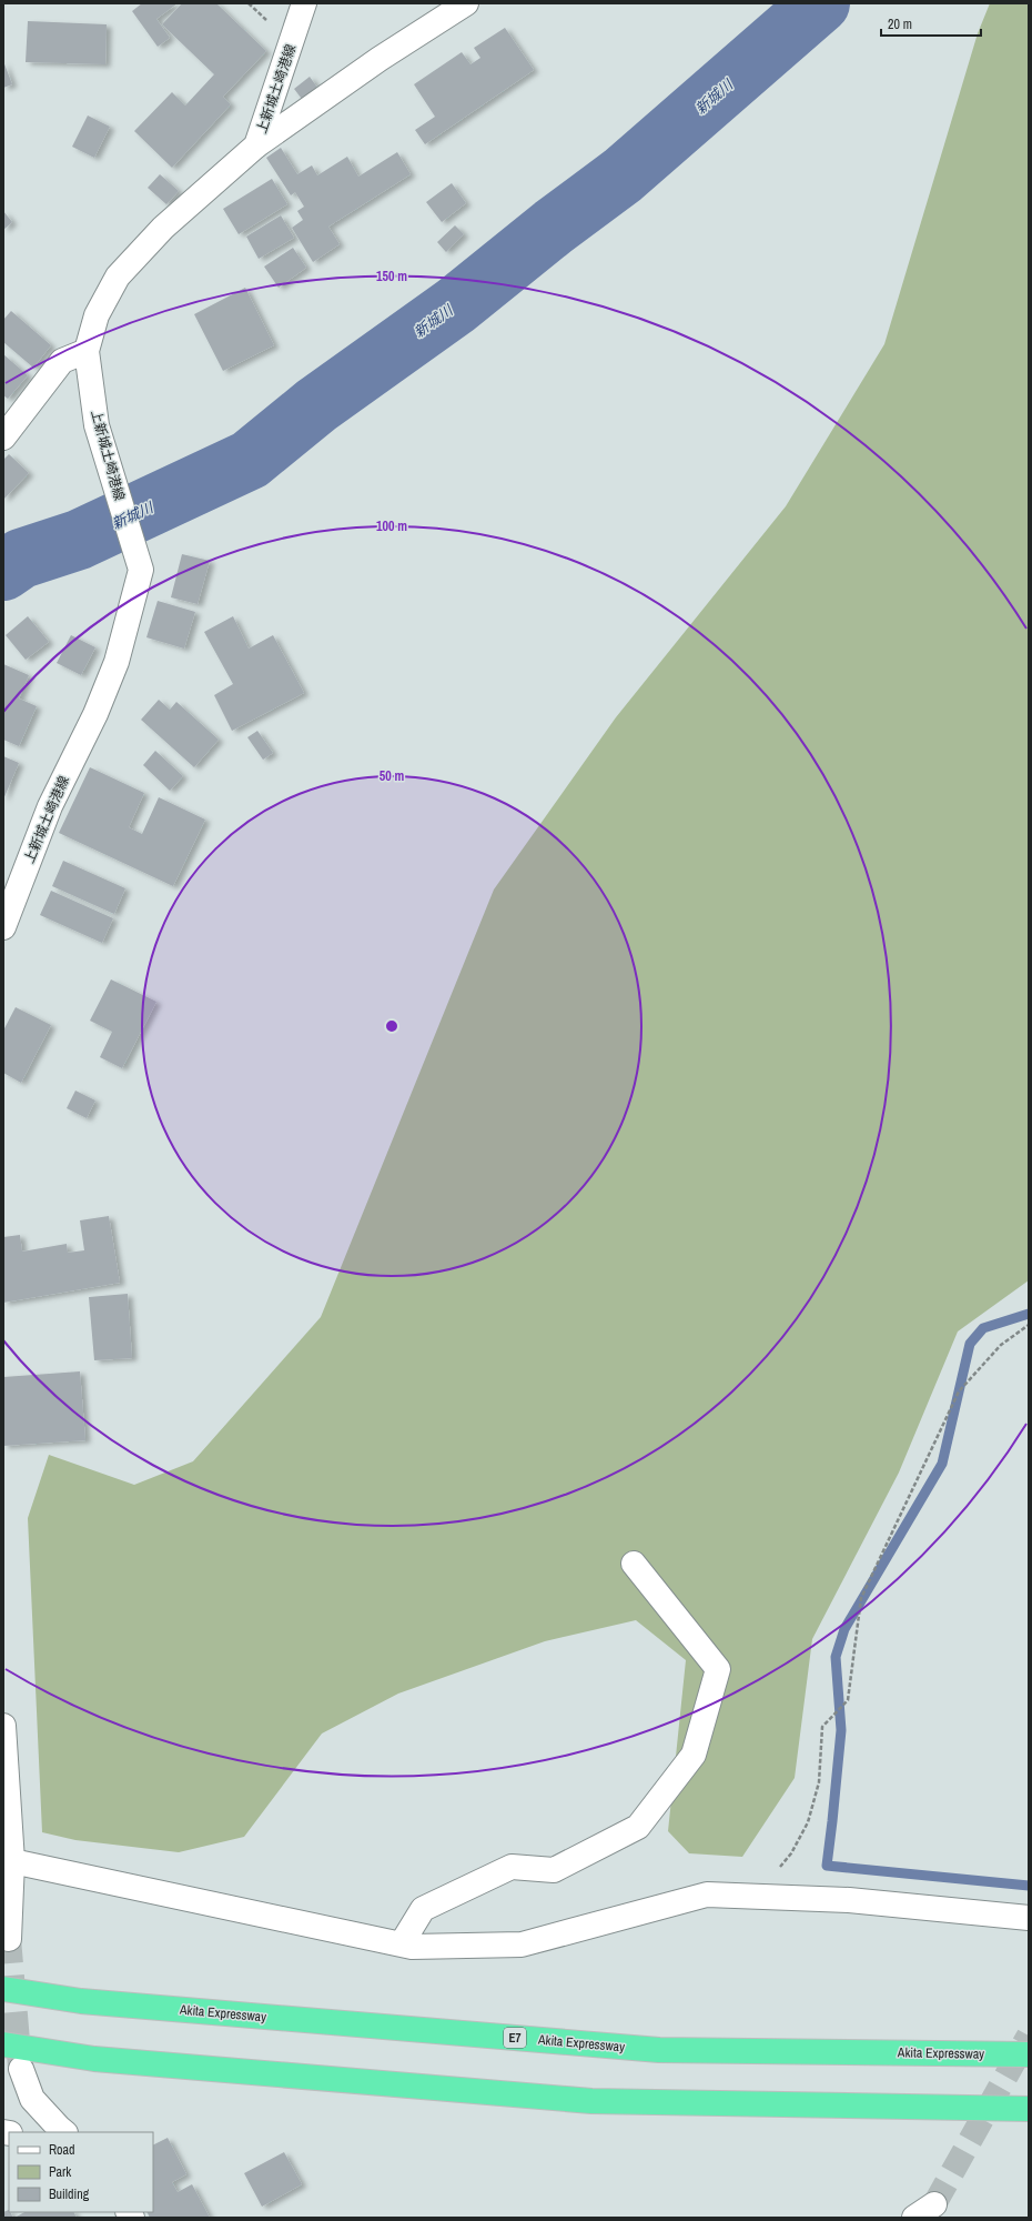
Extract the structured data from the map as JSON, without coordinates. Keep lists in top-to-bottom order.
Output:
{
  "streets": {
    "highway": ["Akita Expressway", "E7"],
    "street": ["上新城土崎港線"]
  },
  "water": ["新城川"],
  "legend": ["Road", "Park", "Building"],
  "scale_bar": "20 m",
  "rings": ["150 m", "100 m", "50 m"]
}
